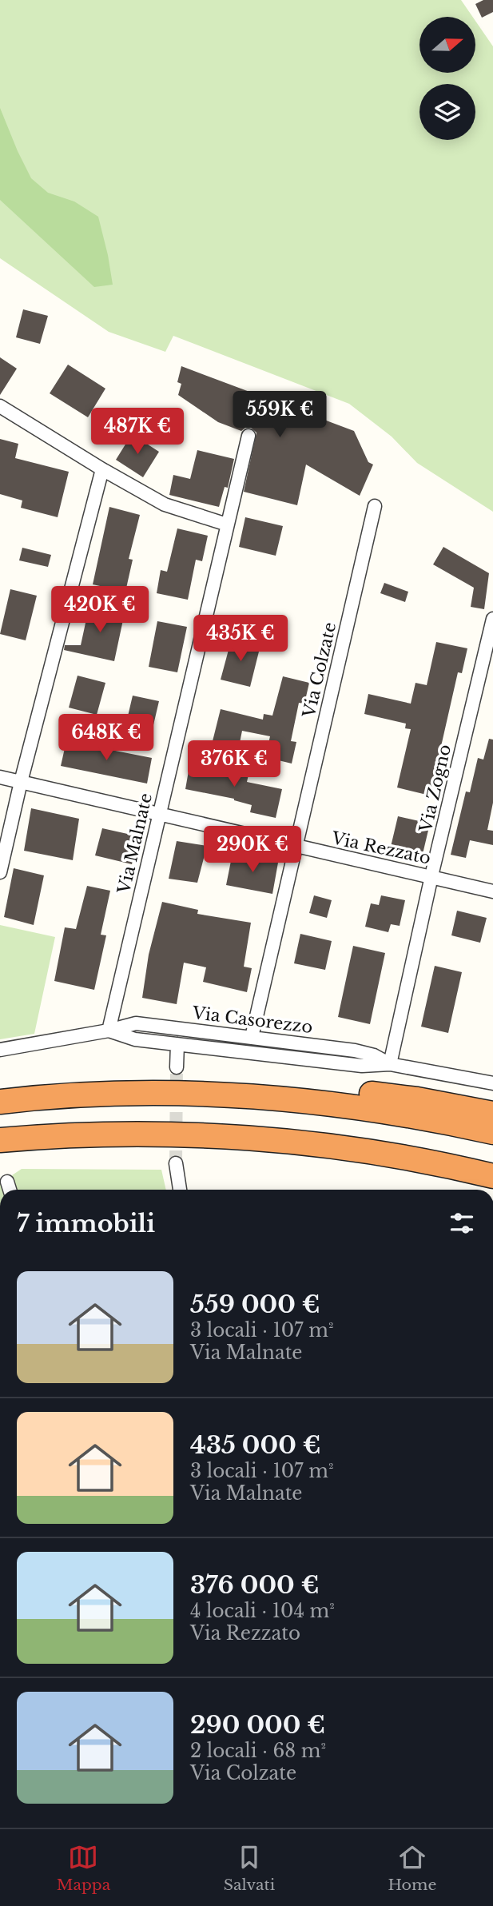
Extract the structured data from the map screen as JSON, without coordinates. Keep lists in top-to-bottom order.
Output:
{
  "streets": {
    "street": [
      "Via Colzate",
      "Via Zogno",
      "Via Malnate",
      "Via Rezzato",
      "Via Casorezzo"
    ]
  },
  "crossings": [
    ["Via Colzate", "Via Rezzato"],
    ["Via Colzate", "Via Casorezzo"],
    ["Via Zogno", "Via Rezzato"],
    ["Via Zogno", "Via Casorezzo"],
    ["Via Malnate", "Via Rezzato"],
    ["Via Malnate", "Via Casorezzo"]
  ],
  "north": "right",
  "page": {
    "price": [
      "559K €",
      "487K €",
      "420K €",
      "435K €",
      "648K €",
      "376K €",
      "290K €"
    ],
    "heading": "7 immobili",
    "list": [
      {
        "name": "559 000 €",
        "note": "3 locali · 107 m² · Via Malnate"
      },
      {
        "name": "435 000 €",
        "note": "3 locali · 107 m² · Via Malnate"
      },
      {
        "name": "376 000 €",
        "note": "4 locali · 104 m² · Via Rezzato"
      },
      {
        "name": "290 000 €",
        "note": "2 locali · 68 m² · Via Colzate"
      }
    ],
    "tabs": ["Mappa", "Salvati", "Home"]
  }
}
